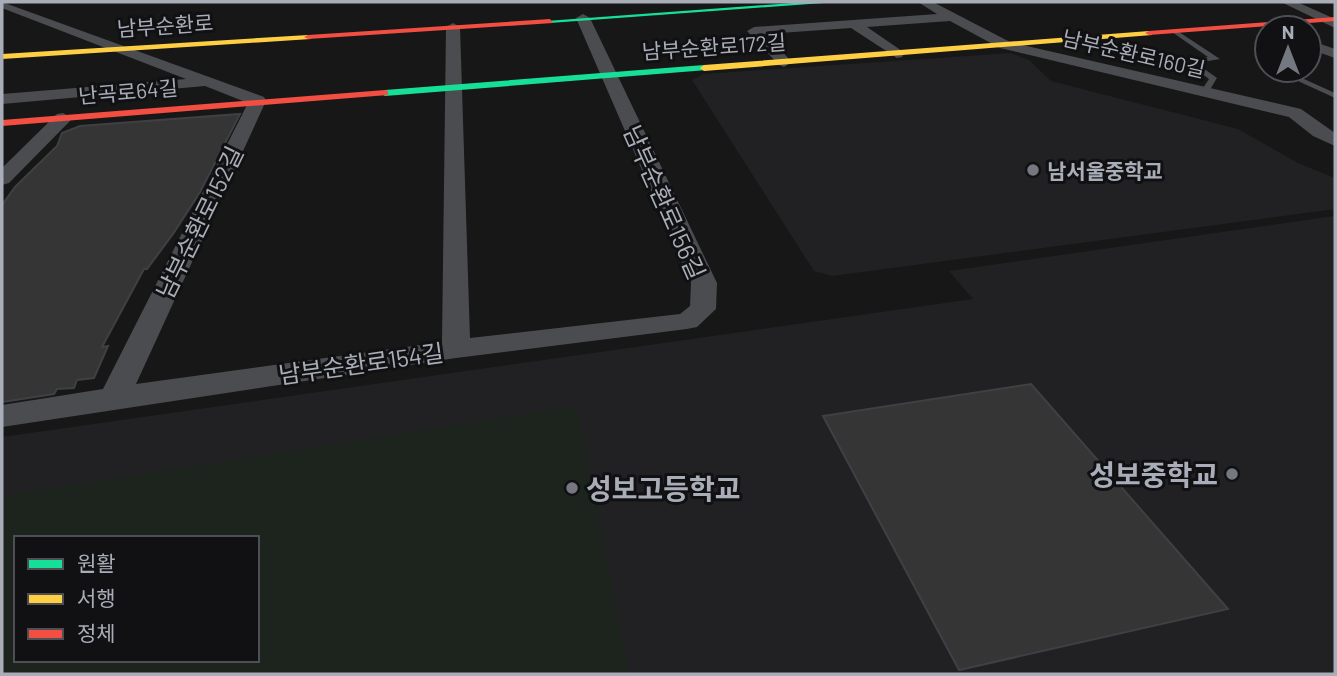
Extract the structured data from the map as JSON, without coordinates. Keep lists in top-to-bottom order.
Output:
{
  "streets": {
    "main road": ["남부순환로", "남부순환로172길", "난곡로64길"],
    "street": [
      "남부순환로160길",
      "남부순환로156길",
      "남부순환로152길",
      "남부순환로154길"
    ]
  },
  "crossings": [
    ["남부순환로", "남부순환로156길"],
    ["남부순환로", "남부순환로154길"],
    ["남부순환로172길", "남부순환로160길"],
    ["남부순환로172길", "난곡로64길"],
    ["남부순환로172길", "남부순환로156길"],
    ["남부순환로172길", "남부순환로152길"],
    ["남부순환로172길", "남부순환로154길"],
    ["난곡로64길", "남부순환로152길"],
    ["남부순환로156길", "남부순환로154길"],
    ["남부순환로152길", "남부순환로154길"]
  ],
  "places": ["남서울중학교", "성보중학교", "성보고등학교"],
  "legend": ["원활", "서행", "정체"],
  "north": "top"
}
